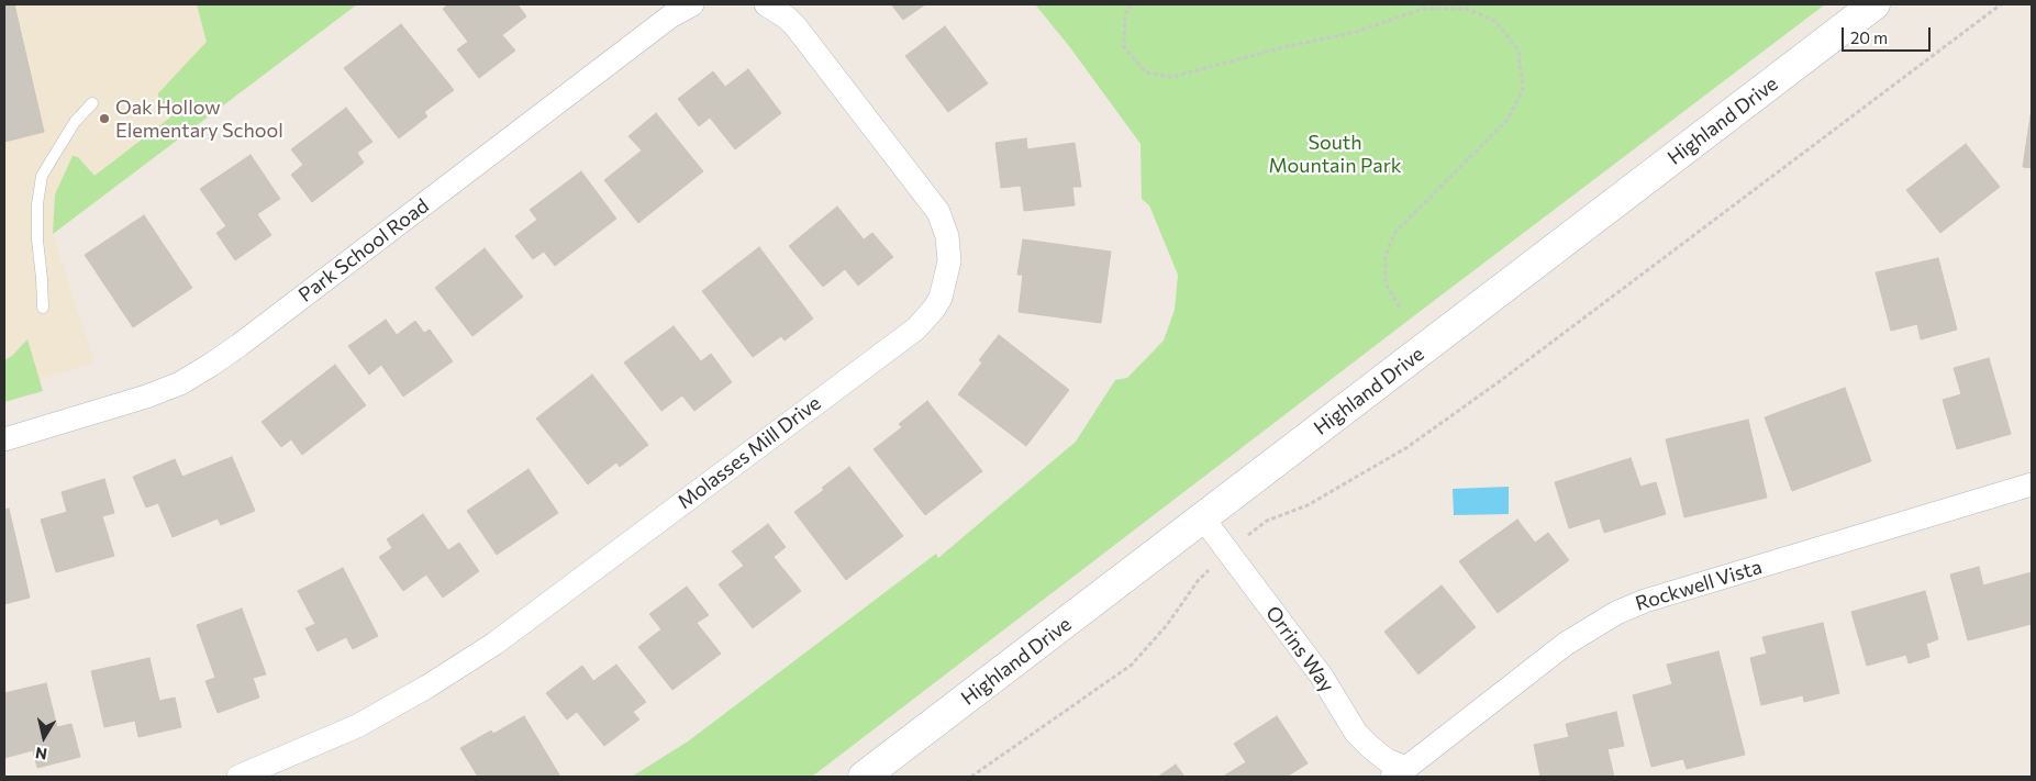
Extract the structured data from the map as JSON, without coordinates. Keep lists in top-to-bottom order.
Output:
{
  "streets": {
    "main road": ["Highland Drive"],
    "street": [
      "Park School Road",
      "Molasses Mill Drive",
      "Rockwell Vista",
      "Orrins Way"
    ]
  },
  "crossings": [
    ["Highland Drive", "Orrins Way"],
    ["Rockwell Vista", "Orrins Way"]
  ],
  "parks": ["South Mountain Park"],
  "places": ["Oak Hollow Elementary School"],
  "scale_bar": "20 m",
  "north": "bottom"
}
